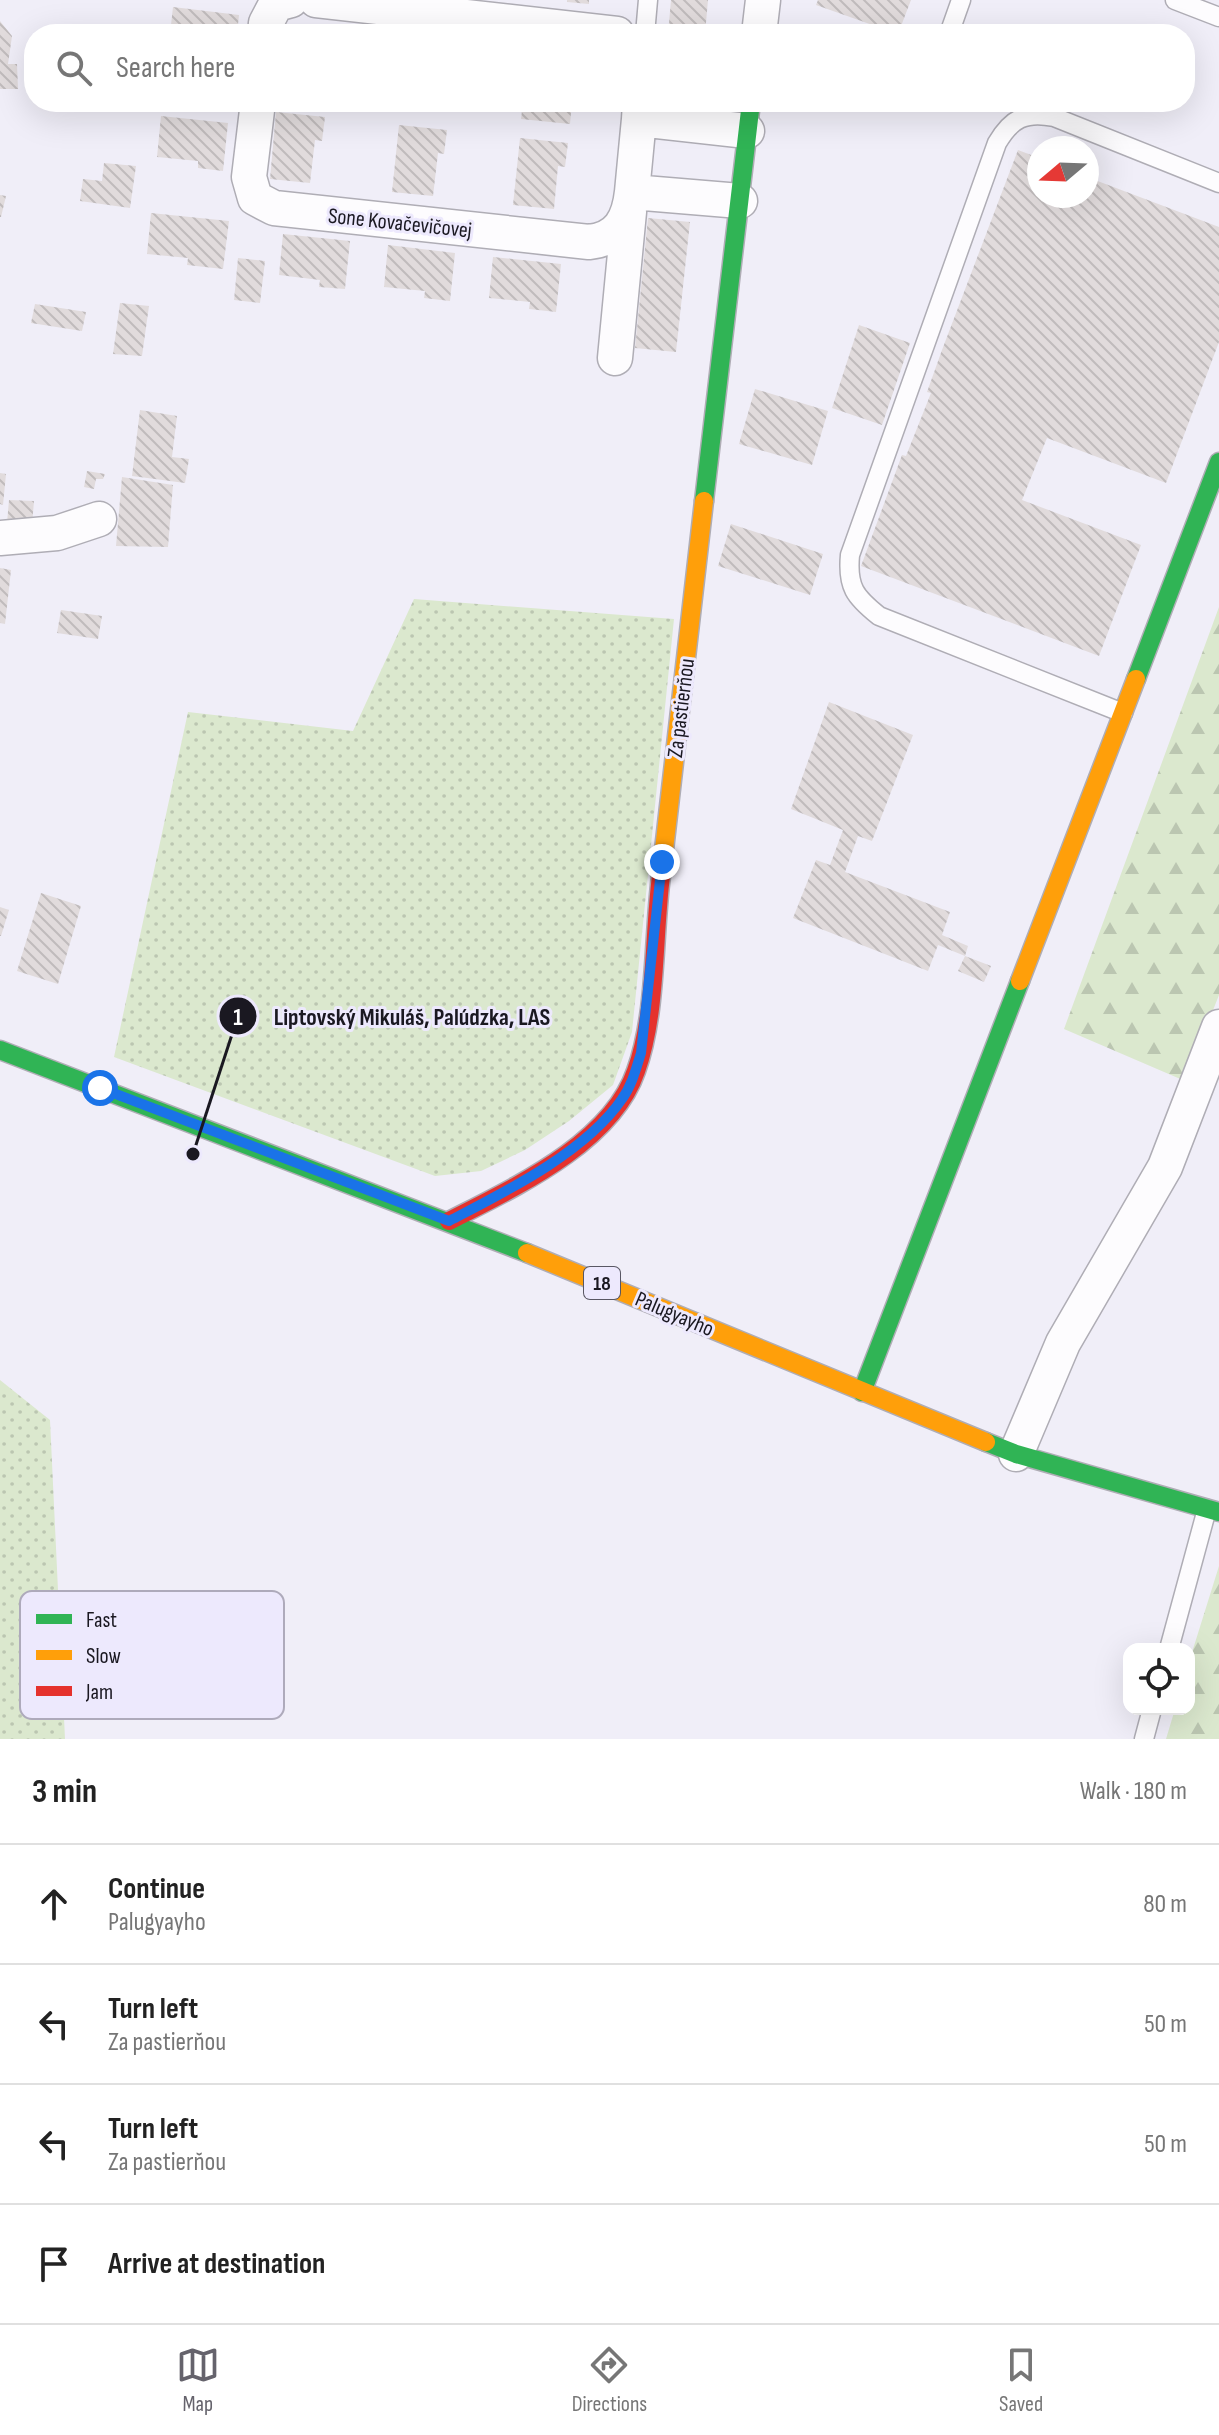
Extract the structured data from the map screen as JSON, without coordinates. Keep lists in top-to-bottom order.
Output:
{
  "streets": {
    "street": [
      "Sone Kovačevičovej",
      "Za pastierňou",
      "18",
      "Palugyayho"
    ]
  },
  "crossings": [
    ["Za pastierňou", "Palugyayho"]
  ],
  "places": ["Liptovský Mikuláš, Palúdzka, LAS"],
  "legend": ["Fast", "Slow", "Jam"],
  "north": "left",
  "page": {
    "search": "Search here",
    "heading": ["3 min", "Walk · 180 m"],
    "list": [
      ["Continue", "Palugyayho", "80 m"],
      ["Turn left", "Za pastierňou", "50 m"],
      ["Turn left", "Za pastierňou", "50 m"],
      "Arrive at destination"
    ],
    "nav": ["Map", "Directions", "Saved"]
  }
}
